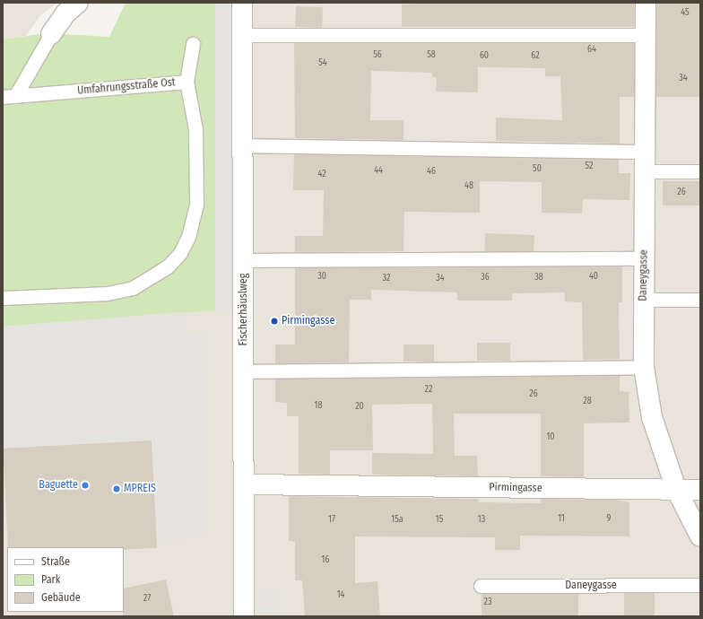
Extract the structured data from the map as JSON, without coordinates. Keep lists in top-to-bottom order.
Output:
{
  "streets": {
    "street": ["Daneygasse", "Fischerhäuslweg", "Pirmingasse"],
    "lane": ["Umfahrungsstraße Ost"]
  },
  "crossings": [
    ["Daneygasse", "Pirmingasse"],
    ["Fischerhäuslweg", "Pirmingasse"]
  ],
  "places": ["Pirmingasse", "Baguette", "MPREIS"],
  "house_numbers": [
    "45",
    "64",
    "56",
    "58",
    "60",
    "62",
    "54",
    "34",
    "52",
    "50",
    "44",
    "46",
    "42",
    "48",
    "26",
    "30",
    "40",
    "36",
    "38",
    "32",
    "34",
    "22",
    "26",
    "28",
    "18",
    "20",
    "10",
    "11",
    "9",
    "17",
    "15a",
    "15",
    "13",
    "16",
    "14",
    "27",
    "23"
  ],
  "legend": ["Straße", "Park", "Gebäude"]
}
